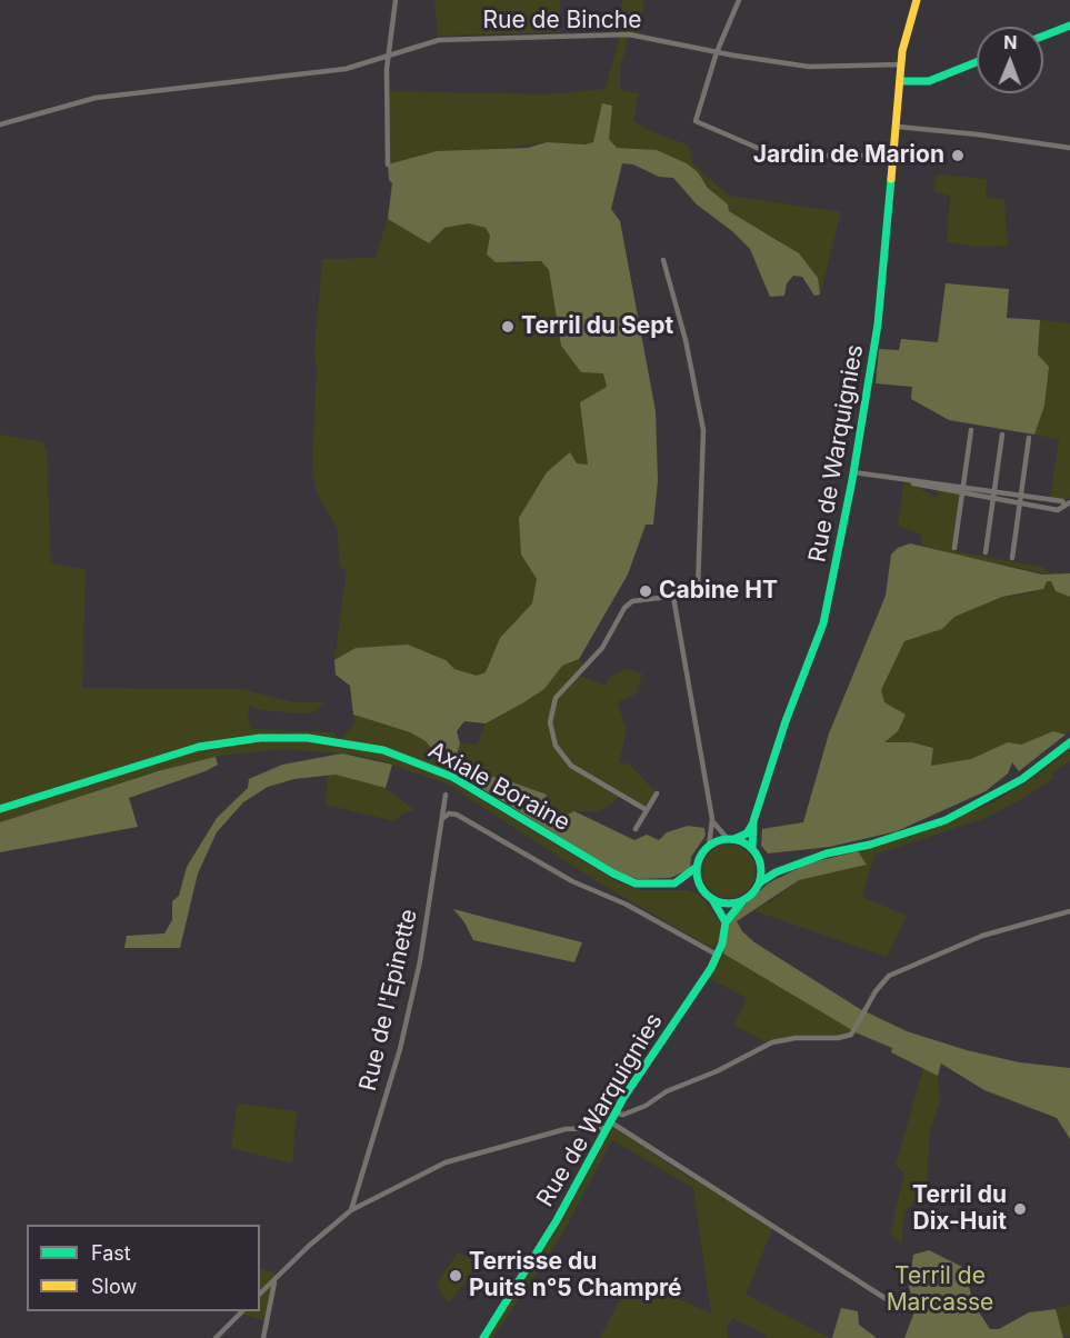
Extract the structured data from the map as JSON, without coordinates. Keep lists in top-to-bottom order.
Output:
{
  "streets": {
    "street": [
      "Rue de Binche",
      "Rue de Warquignies",
      "Axiale Boraine",
      "Rue de l'Epinette"
    ]
  },
  "crossings": [
    ["Rue de Warquignies", "Axiale Boraine"]
  ],
  "parks": ["Terril de Marcasse"],
  "places": [
    "Jardin de Marion",
    "Terril du Sept",
    "Cabine HT",
    "Terril du Dix-Huit",
    "Terrisse du Puits n°5 Champré"
  ],
  "legend": ["Fast", "Slow"],
  "north": "top"
}
